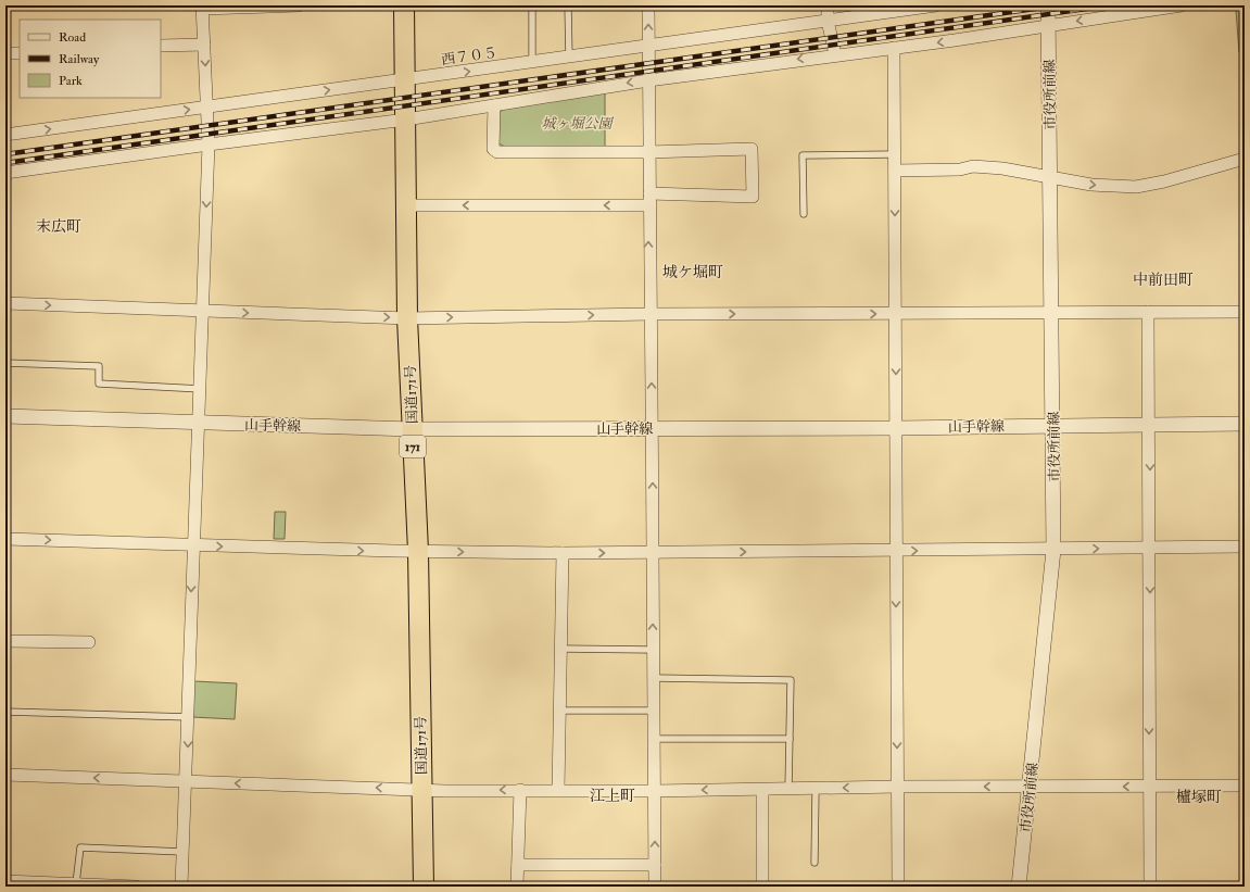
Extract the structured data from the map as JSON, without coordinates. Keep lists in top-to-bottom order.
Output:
{
  "streets": {
    "highway": ["国道171号", "171"],
    "street": ["西７０５", "市役所前線", "山手幹線"]
  },
  "crossings": [
    ["西７０５", "国道171号"],
    ["市役所前線", "山手幹線"],
    ["国道171号", "山手幹線"]
  ],
  "districts": [
    "末広町",
    "城ケ堀町",
    "中前田町",
    "江上町",
    "櫨塚町"
  ],
  "parks": ["城ヶ堀公園"],
  "legend": ["Road", "Railway", "Park"]
}
